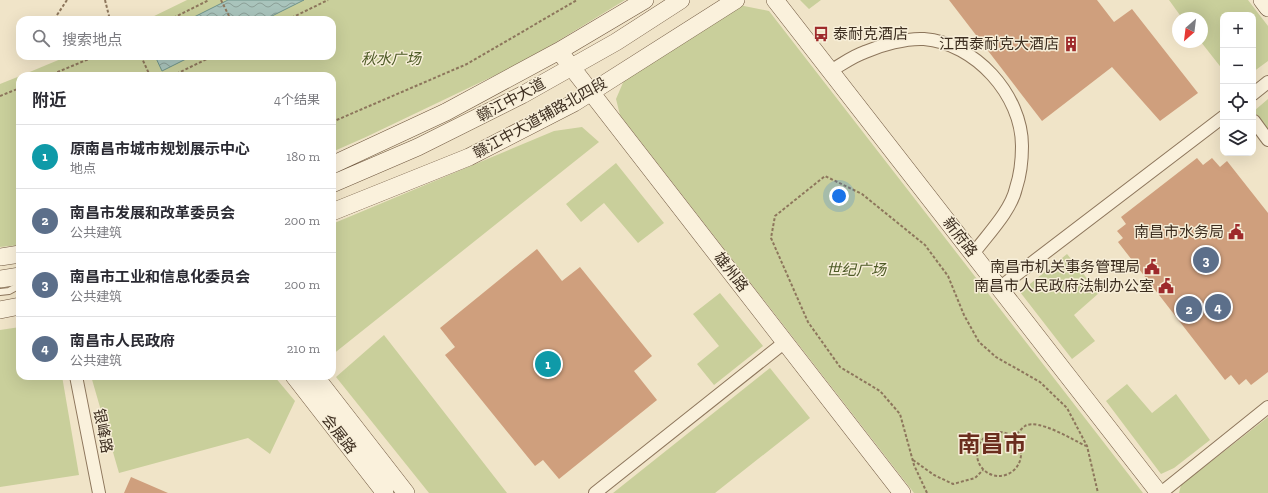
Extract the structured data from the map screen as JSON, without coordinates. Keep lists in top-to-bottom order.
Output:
{
  "streets": {
    "street": [
      "赣江中大道",
      "赣江中大道辅路北四段",
      "新府路",
      "雄州路",
      "银峰路",
      "会展路"
    ]
  },
  "crossings": [
    ["赣江中大道", "雄州路"],
    ["赣江中大道辅路北四段", "雄州路"]
  ],
  "districts": ["南昌市"],
  "parks": ["秋水广场", "世纪广场"],
  "places": {
    "bus stop": ["泰耐克酒店"],
    "building": ["江西泰耐克大酒店"],
    "public building": ["南昌市水务局", "南昌市机关事务管理局", "南昌市人民政府法制办公室"]
  },
  "north": "bottom left",
  "page": {
    "map_buttons": ["+", "−"],
    "search": "搜索地点",
    "heading": ["附近", "4个结果"],
    "list": [
      {
        "mark": "1",
        "name": "原南昌市城市规划展示中心",
        "note": "地点",
        "value": "180 m"
      },
      {
        "mark": "2",
        "name": "南昌市发展和改革委员会",
        "note": "公共建筑",
        "value": "200 m"
      },
      {
        "mark": "3",
        "name": "南昌市工业和信息化委员会",
        "note": "公共建筑",
        "value": "200 m"
      },
      {
        "mark": "4",
        "name": "南昌市人民政府",
        "note": "公共建筑",
        "value": "210 m"
      }
    ],
    "pins": [
      "3",
      "4",
      "2",
      "1"
    ]
  }
}
